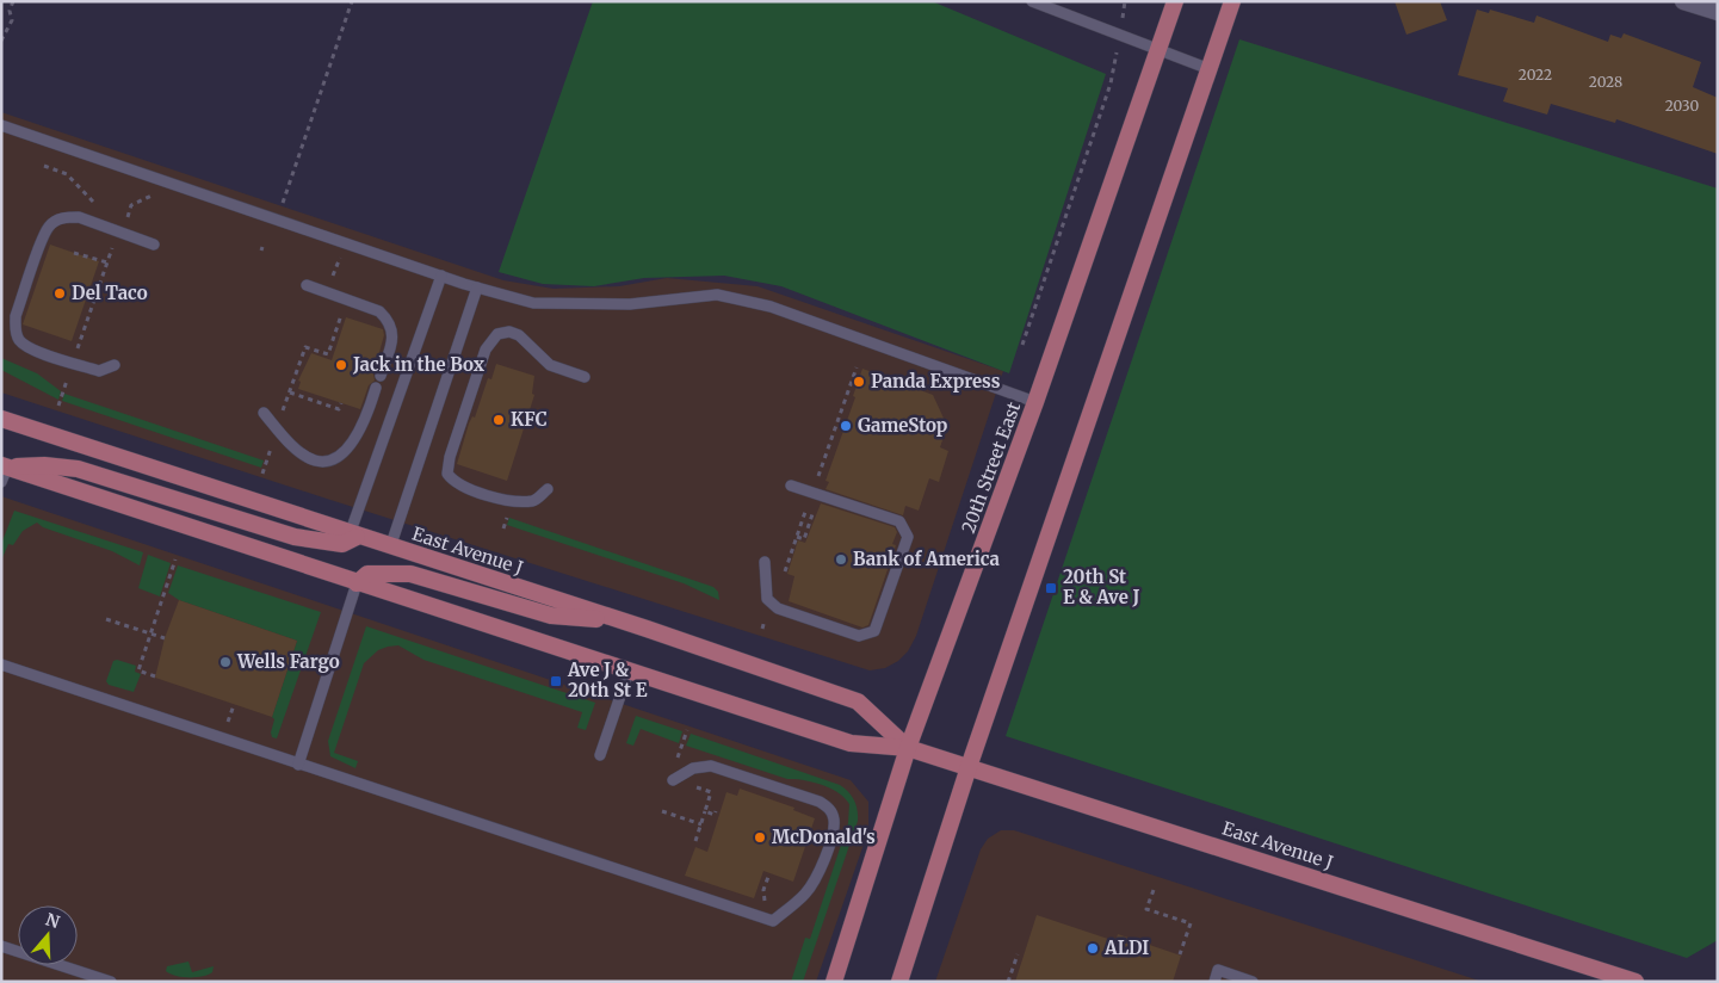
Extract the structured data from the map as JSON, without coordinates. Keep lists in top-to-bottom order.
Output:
{
  "streets": {
    "main road": ["20th Street East", "East Avenue J"]
  },
  "crossings": [
    ["20th Street East", "East Avenue J"]
  ],
  "places": {
    "other": [
      "Del Taco",
      "Jack in the Box",
      "Panda Express",
      "KFC",
      "GameStop",
      "Bank of America",
      "Wells Fargo",
      "McDonald's",
      "ALDI"
    ],
    "transit": ["20th St E & Ave J", "Ave J & 20th St E"]
  },
  "house_numbers": ["2022", "2028", "2030"],
  "north": "top"
}
